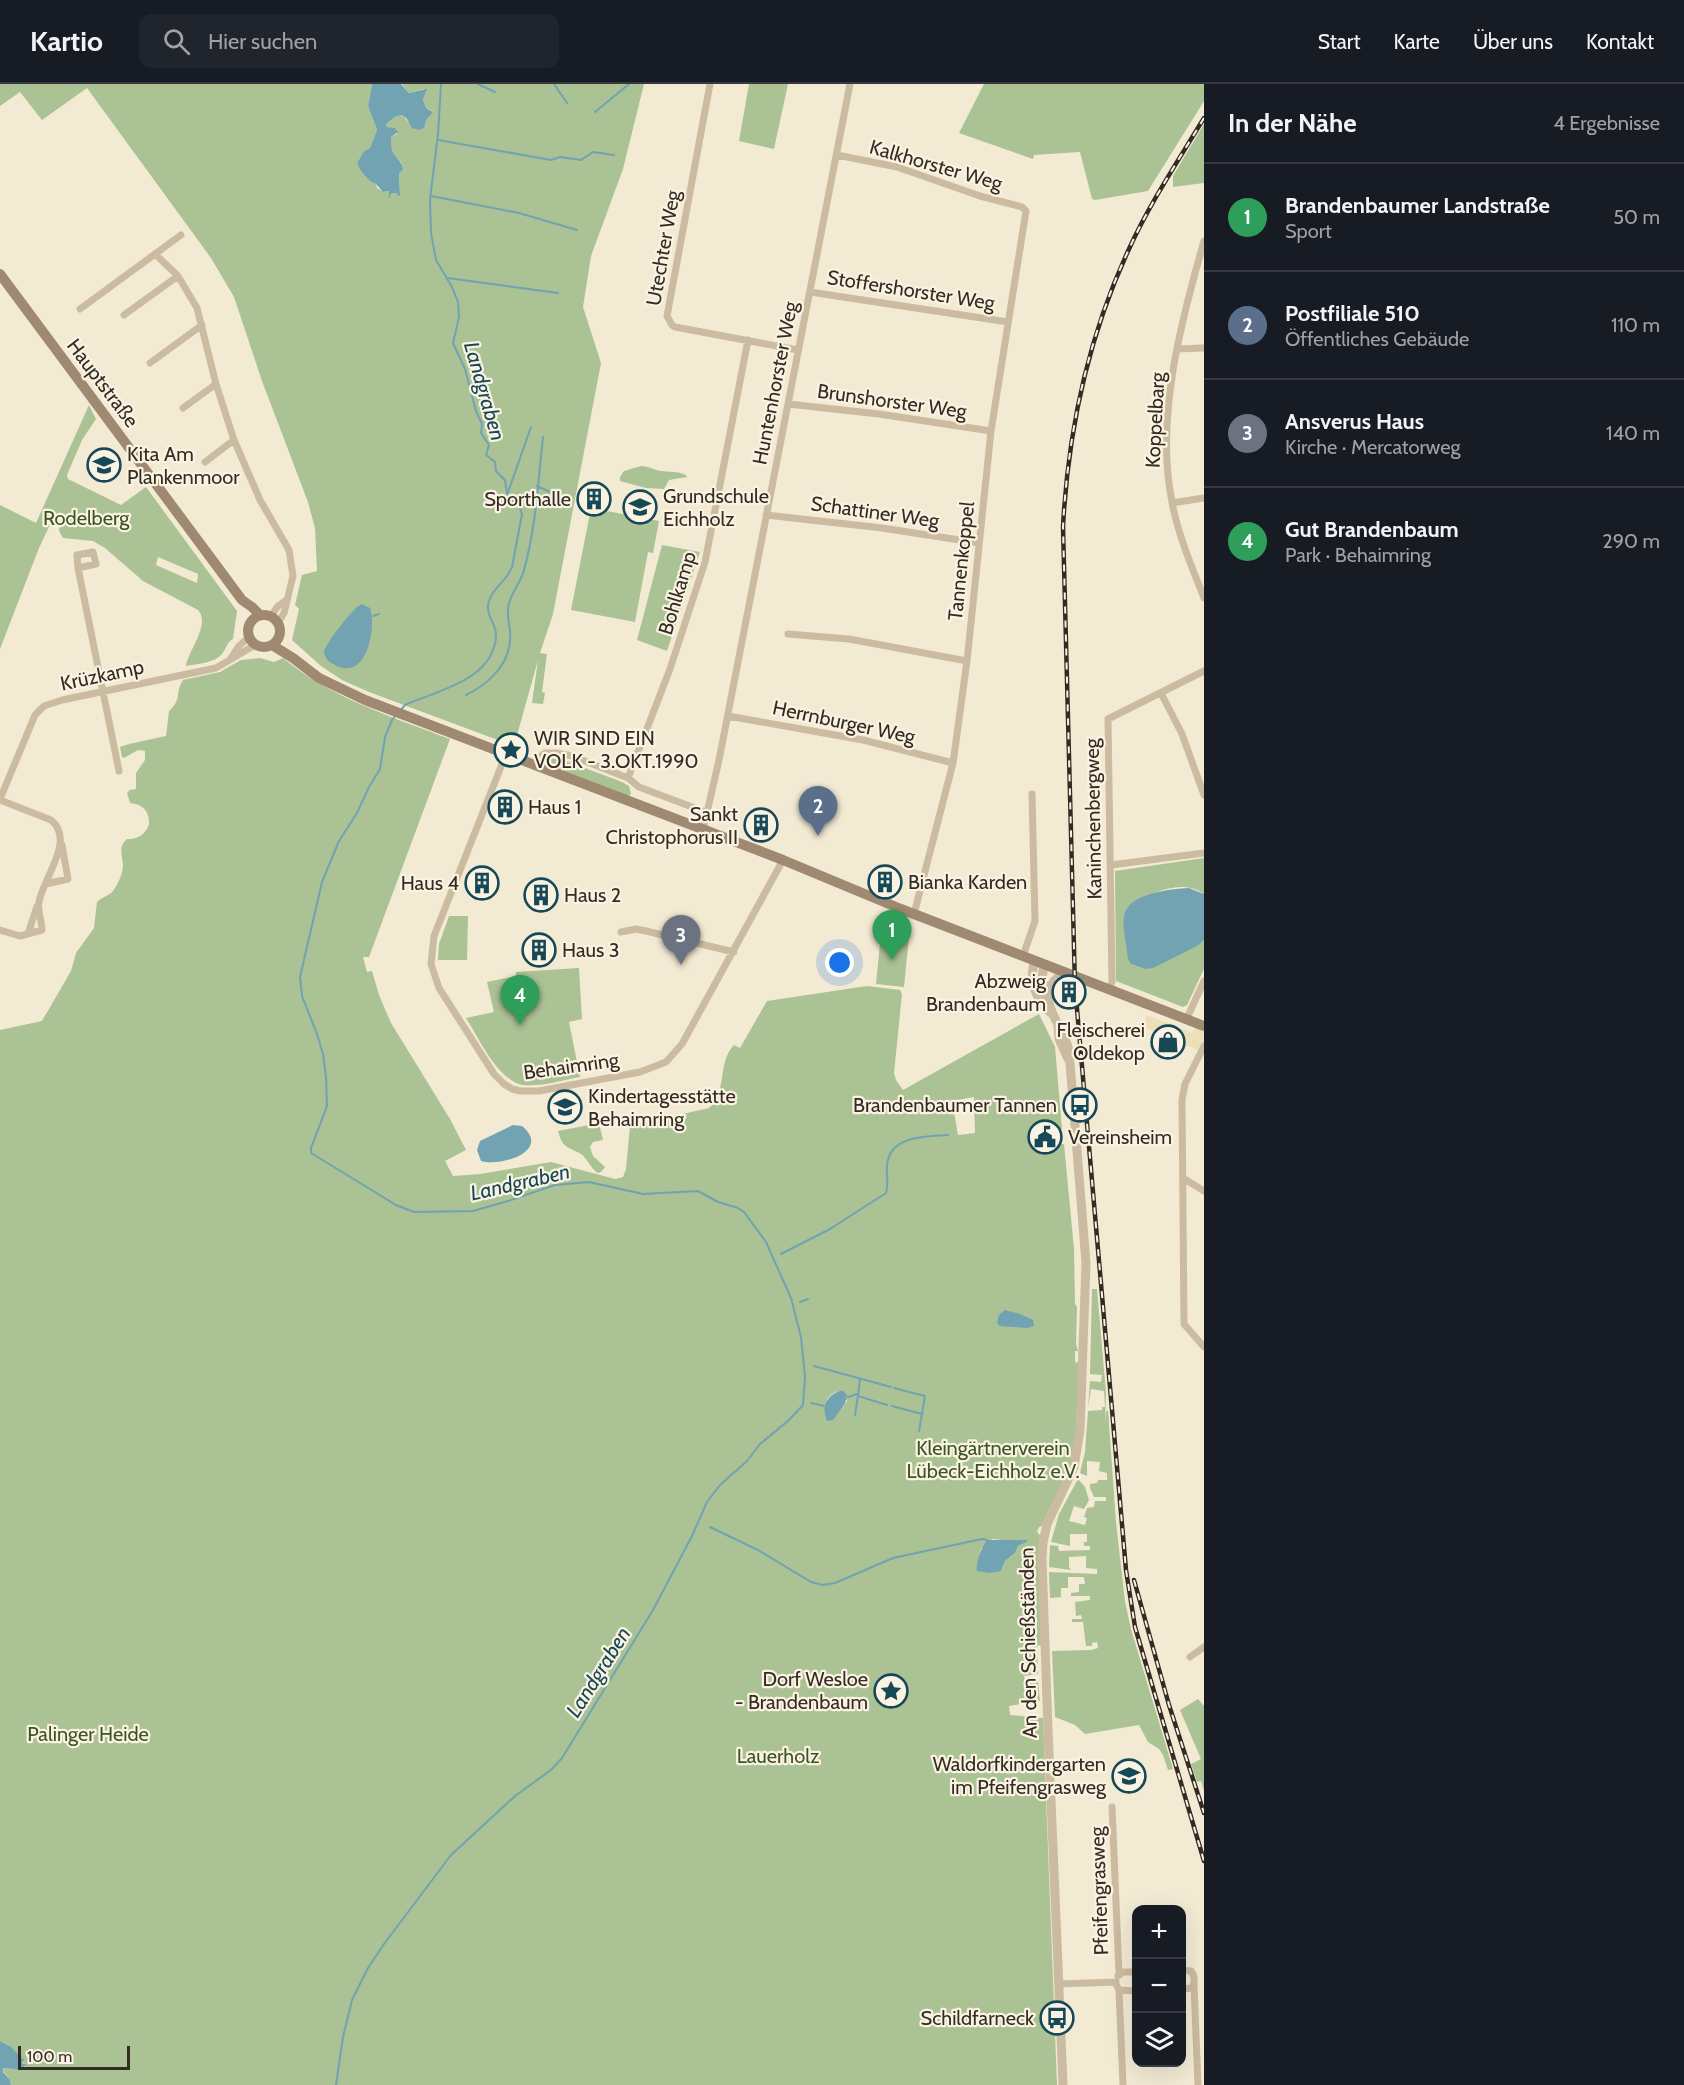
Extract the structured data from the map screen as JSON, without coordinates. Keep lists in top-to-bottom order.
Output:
{
  "streets": {
    "main road": ["Hauptstraße"],
    "street": [
      "Kalkhorster Weg",
      "Utechter Weg",
      "Stoffershorster Weg",
      "Huntenhorster Weg",
      "Brunshorster Weg",
      "Koppelbarg",
      "Schattiner Weg",
      "Tannenkoppel",
      "Bohlkamp",
      "Krüzkamp",
      "Herrnburger Weg",
      "Kaninchenbergweg",
      "Behaimring",
      "An den Schießständen",
      "Pfeifengrasweg"
    ]
  },
  "crossings": [
    ["Kalkhorster Weg", "Huntenhorster Weg"],
    ["Kalkhorster Weg", "Tannenkoppel"],
    ["Utechter Weg", "Huntenhorster Weg"],
    ["Utechter Weg", "Bohlkamp"],
    ["Stoffershorster Weg", "Huntenhorster Weg"],
    ["Stoffershorster Weg", "Tannenkoppel"],
    ["Hauptstraße", "Krüzkamp"],
    ["Huntenhorster Weg", "Brunshorster Weg"],
    ["Huntenhorster Weg", "Schattiner Weg"],
    ["Huntenhorster Weg", "Herrnburger Weg"],
    ["Brunshorster Weg", "Tannenkoppel"],
    ["Schattiner Weg", "Tannenkoppel"],
    ["Tannenkoppel", "Herrnburger Weg"]
  ],
  "water": ["Landgraben"],
  "parks": [
    "Rodelberg",
    "Kleingärtnerverein Lübeck-Eichholz e.V.",
    "Palinger Heide",
    "Lauerholz"
  ],
  "places": {
    "school or university": [
      "Kita Am Plankenmoor",
      "Grundschule Eichholz",
      "Kindertagesstätte Behaimring",
      "Waldorfkindergarten im Pfeifengrasweg"
    ],
    "building": [
      "Sporthalle",
      "Haus 1",
      "Sankt Christophorus II",
      "Bianka Karden",
      "Haus 4",
      "Haus 2",
      "Haus 3",
      "Abzweig Brandenbaum"
    ],
    "place": ["WIR SIND EIN VOLK - 3.OKT.1990", "Dorf Wesloe - Brandenbaum"],
    "shop": ["Fleischerei Oldekop"],
    "bus stop": ["Brandenbaumer Tannen", "Schildfarneck"],
    "public building": ["Vereinsheim"]
  },
  "scale_bar": "100 m",
  "page": {
    "header": "Kartio",
    "search": "Hier suchen",
    "nav": [
      "Start",
      "Karte",
      "Über uns",
      "Kontakt"
    ],
    "heading": ["In der Nähe", "4 Ergebnisse"],
    "list": [
      {
        "mark": "1",
        "name": "Brandenbaumer Landstraße",
        "note": "Sport",
        "value": "50 m"
      },
      {
        "mark": "2",
        "name": "Postfiliale 510",
        "note": "Öffentliches Gebäude",
        "value": "110 m"
      },
      {
        "mark": "3",
        "name": "Ansverus Haus",
        "note": "Kirche · Mercatorweg",
        "value": "140 m"
      },
      {
        "mark": "4",
        "name": "Gut Brandenbaum",
        "note": "Park · Behaimring",
        "value": "290 m"
      }
    ],
    "pins": [
      "2",
      "1",
      "3",
      "4"
    ],
    "map_buttons": ["+", "−"],
    "scale": "100 m"
  }
}
